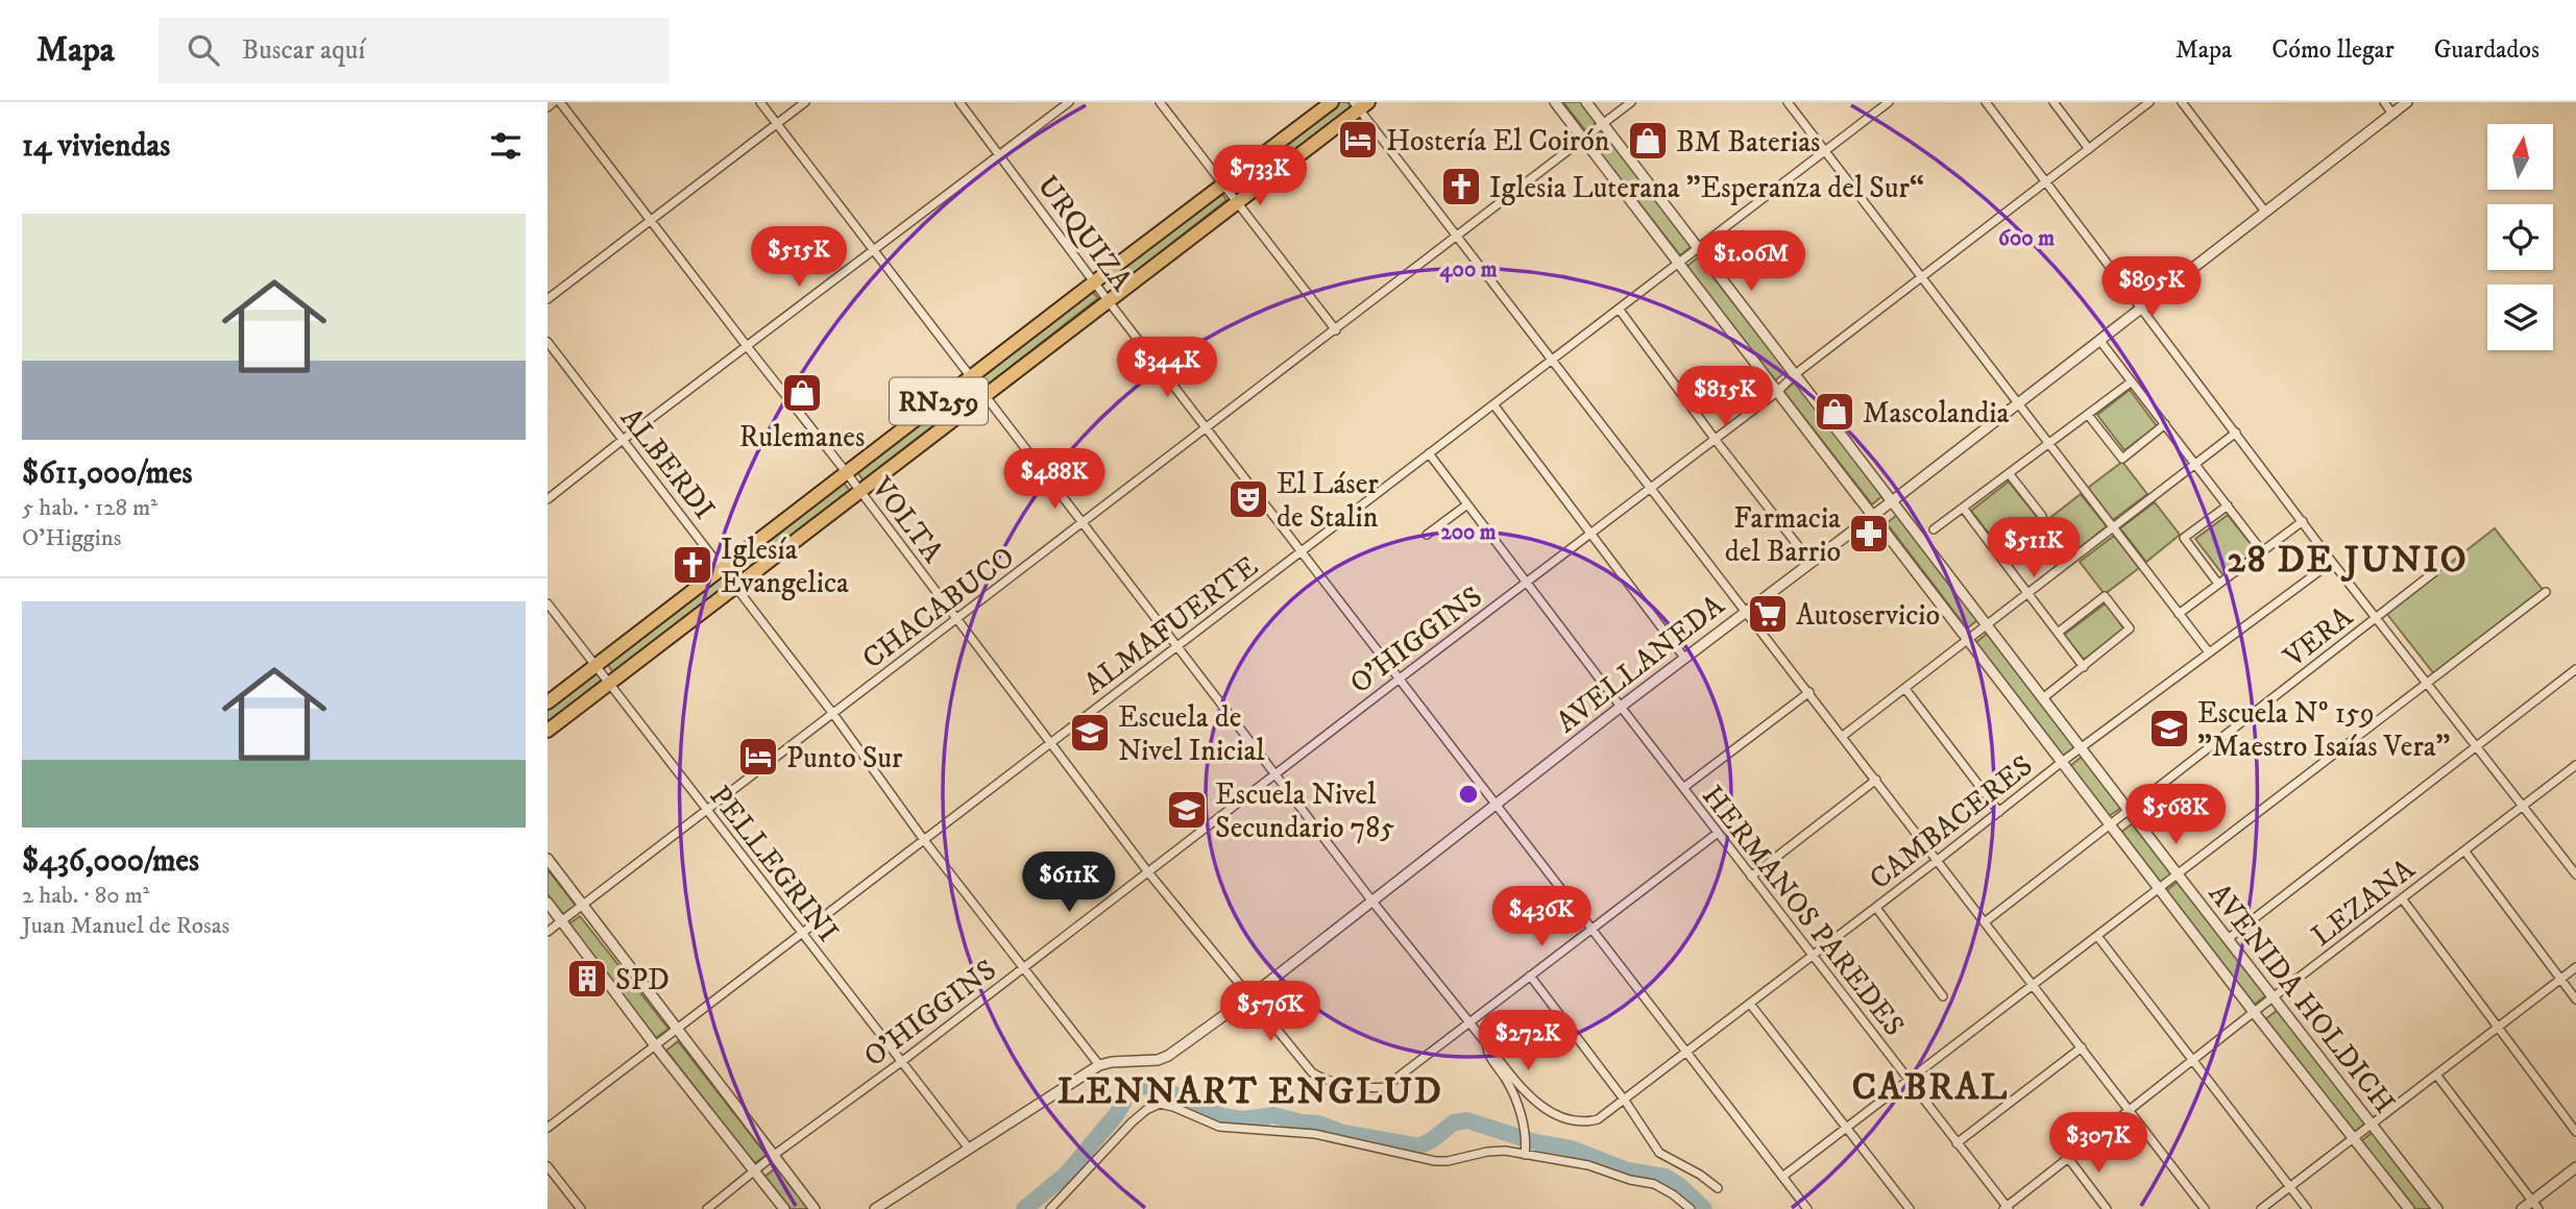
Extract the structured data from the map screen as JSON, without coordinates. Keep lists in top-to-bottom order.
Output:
{
  "streets": {
    "highway": ["RN259"],
    "street": [
      "URQUIZA",
      "ALBERDI",
      "VOLTA",
      "CHACABUCO",
      "ALMAFUERTE",
      "VERA",
      "O'HIGGINS",
      "AVELLANEDA",
      "CAMBACERES",
      "PELLEGRINI",
      "LEZANA",
      "HERMANOS PAREDES",
      "AVENIDA HOLDICH"
    ]
  },
  "crossings": [
    ["URQUIZA", "RN259"],
    ["URQUIZA", "CHACABUCO"],
    ["URQUIZA", "ALMAFUERTE"],
    ["URQUIZA", "O'HIGGINS"],
    ["URQUIZA", "AVELLANEDA"],
    ["URQUIZA", "CAMBACERES"],
    ["RN259", "ALBERDI"],
    ["RN259", "VOLTA"],
    ["RN259", "PELLEGRINI"],
    ["ALBERDI", "CHACABUCO"],
    ["ALBERDI", "ALMAFUERTE"],
    ["ALBERDI", "O'HIGGINS"],
    ["ALBERDI", "AVELLANEDA"],
    ["VOLTA", "CHACABUCO"],
    ["VOLTA", "ALMAFUERTE"],
    ["VOLTA", "O'HIGGINS"],
    ["VOLTA", "AVELLANEDA"],
    ["CHACABUCO", "PELLEGRINI"],
    ["CHACABUCO", "AVENIDA HOLDICH"],
    ["ALMAFUERTE", "PELLEGRINI"],
    ["ALMAFUERTE", "HERMANOS PAREDES"],
    ["ALMAFUERTE", "AVENIDA HOLDICH"],
    ["VERA", "AVENIDA HOLDICH"],
    ["O'HIGGINS", "PELLEGRINI"],
    ["O'HIGGINS", "HERMANOS PAREDES"],
    ["O'HIGGINS", "AVENIDA HOLDICH"],
    ["AVELLANEDA", "PELLEGRINI"],
    ["AVELLANEDA", "HERMANOS PAREDES"],
    ["AVELLANEDA", "AVENIDA HOLDICH"],
    ["CAMBACERES", "HERMANOS PAREDES"],
    ["CAMBACERES", "AVENIDA HOLDICH"],
    ["LEZANA", "HERMANOS PAREDES"],
    ["LEZANA", "AVENIDA HOLDICH"]
  ],
  "districts": ["28 DE JUNIO", "CABRAL", "LENNART ENGLUD"],
  "places": {
    "hotel": ["Hostería El Coirón", "Punto Sur"],
    "shop": ["BM Baterias", "Rulemanes", "Mascolandia"],
    "church": ["Iglesia Luterana ”Esperanza del Sur“", "Iglesía Evangelica"],
    "theatre": ["El Láser de Stalin"],
    "pharmacy": ["Farmacia del Barrio"],
    "supermarket": ["Autoservicio"],
    "school or university": ["Escuela Nº 159 \"Maestro Isaías Vera\"", "Escuela de Nivel Inicial", "Escuela Nivel Secundario 785"],
    "building": ["SPD"]
  },
  "north": "top",
  "page": {
    "header": "Mapa",
    "search": "Buscar aquí",
    "nav": ["Mapa", "Cómo llegar", "Guardados"],
    "heading": "14 viviendas",
    "price": [
      "$733K",
      "$515K",
      "$1.06M",
      "$895K",
      "$344K",
      "$815K",
      "$488K",
      "$511K",
      "$568K",
      "$611K",
      "$436K",
      "$576K",
      "$272K",
      "$307K"
    ],
    "list": [
      {
        "name": "$611,000/mes",
        "note": "5 hab. · 128 m² · O'Higgins"
      },
      {
        "name": "$436,000/mes",
        "note": "2 hab. · 80 m² · Juan Manuel de Rosas"
      }
    ]
  },
  "rings": ["600 m", "400 m", "200 m"]
}
